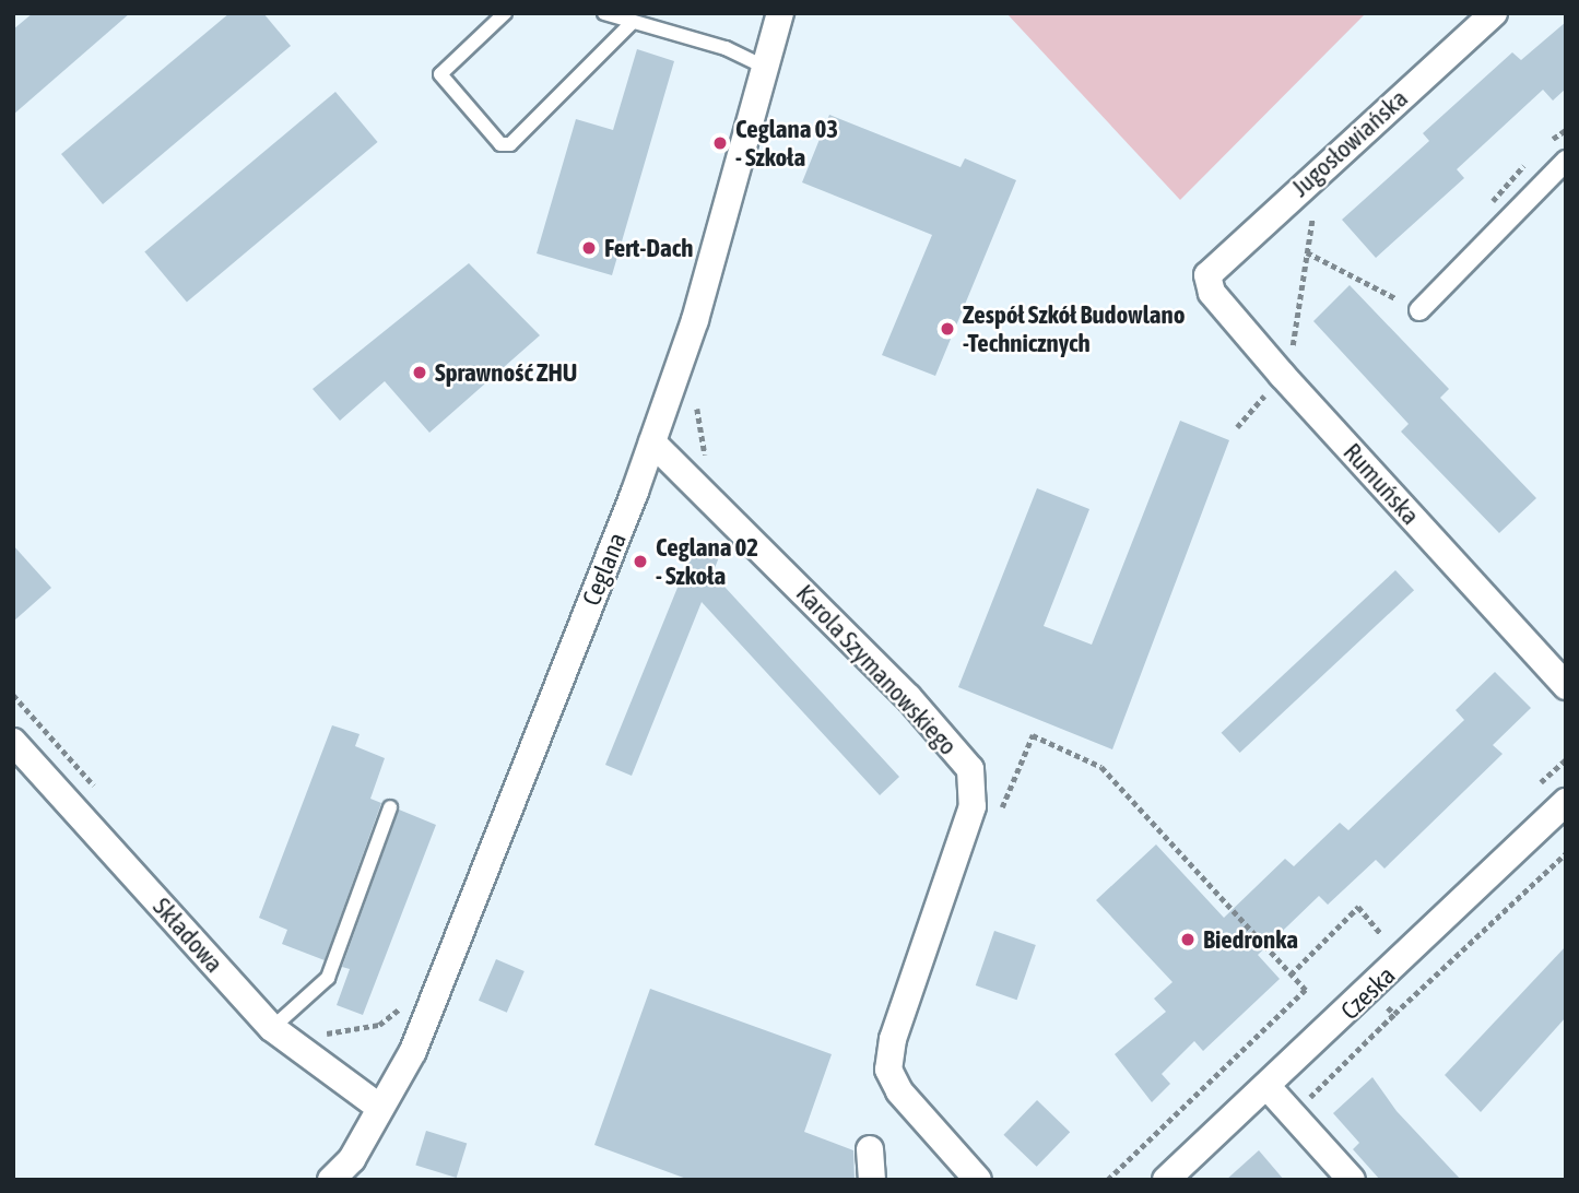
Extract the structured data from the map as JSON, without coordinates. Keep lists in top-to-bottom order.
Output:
{
  "streets": {
    "street": [
      "Jugosłowiańska",
      "Rumuńska",
      "Ceglana",
      "Karola Szymanowskiego",
      "Składowa",
      "Czeska"
    ]
  },
  "crossings": [
    ["Jugosłowiańska", "Rumuńska"],
    ["Ceglana", "Karola Szymanowskiego"],
    ["Ceglana", "Składowa"]
  ],
  "places": [
    "Ceglana 03 - Szkoła",
    "Fert-Dach",
    "Zespół Szkół Budowlano -Technicznych",
    "Sprawność ZHU",
    "Ceglana 02 - Szkoła",
    "Biedronka"
  ]
}
